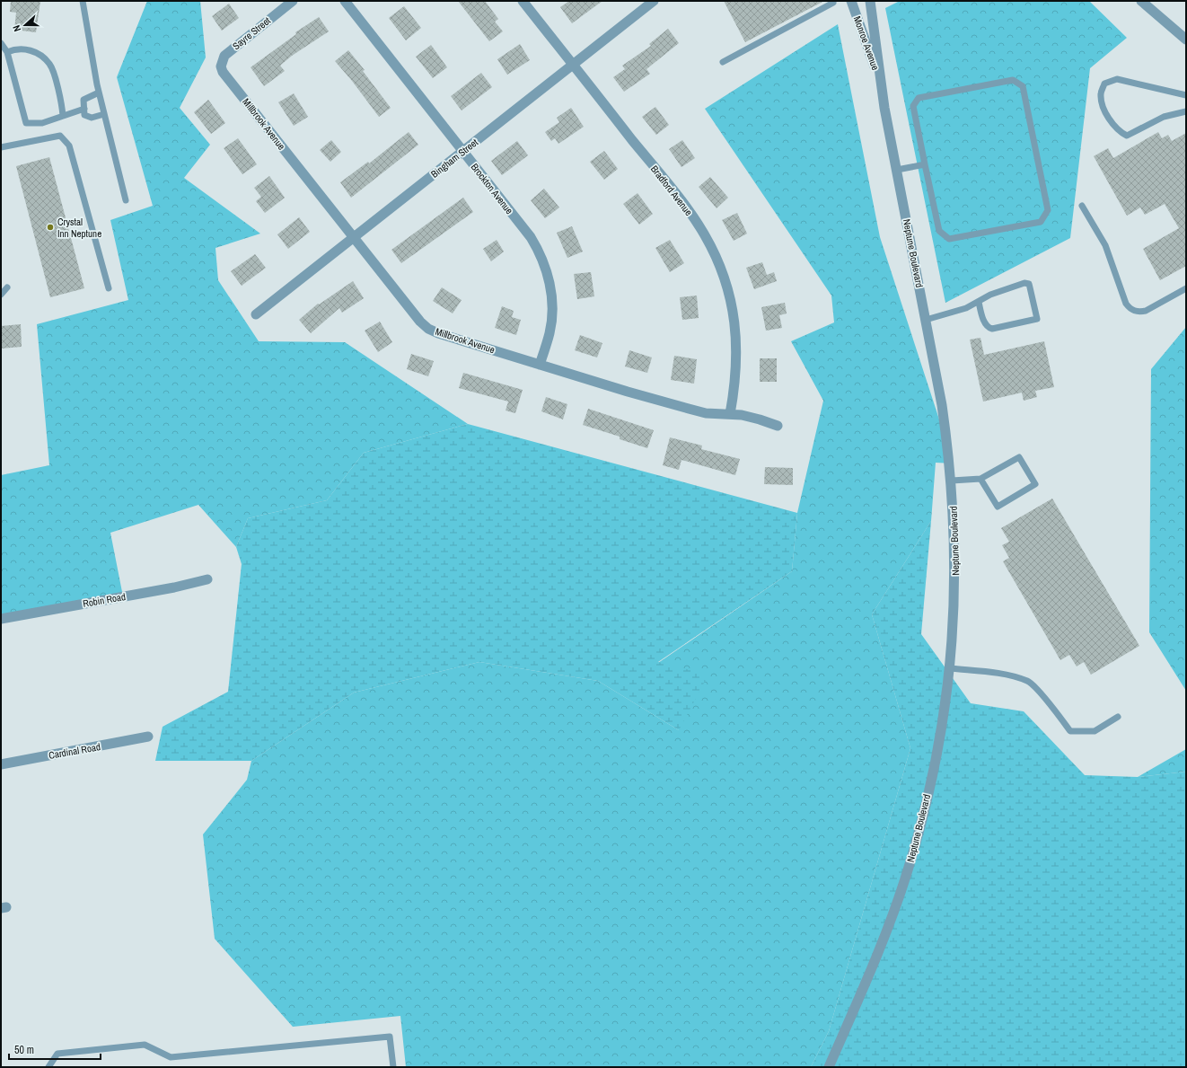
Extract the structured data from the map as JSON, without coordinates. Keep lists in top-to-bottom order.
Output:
{
  "streets": {
    "street": [
      "Sayre Street",
      "Monroe Avenue",
      "Millbrook Avenue",
      "Bingham Street",
      "Brockton Avenue",
      "Bradford Avenue",
      "Neptune Boulevard",
      "Robin Road",
      "Cardinal Road"
    ]
  },
  "crossings": [
    ["Sayre Street", "Millbrook Avenue"],
    ["Monroe Avenue", "Neptune Boulevard"],
    ["Millbrook Avenue", "Bingham Street"],
    ["Millbrook Avenue", "Brockton Avenue"],
    ["Millbrook Avenue", "Bradford Avenue"],
    ["Bingham Street", "Brockton Avenue"],
    ["Bingham Street", "Bradford Avenue"]
  ],
  "places": ["Crystal Inn Neptune"],
  "scale_bar": "50 m",
  "north": "left"
}
